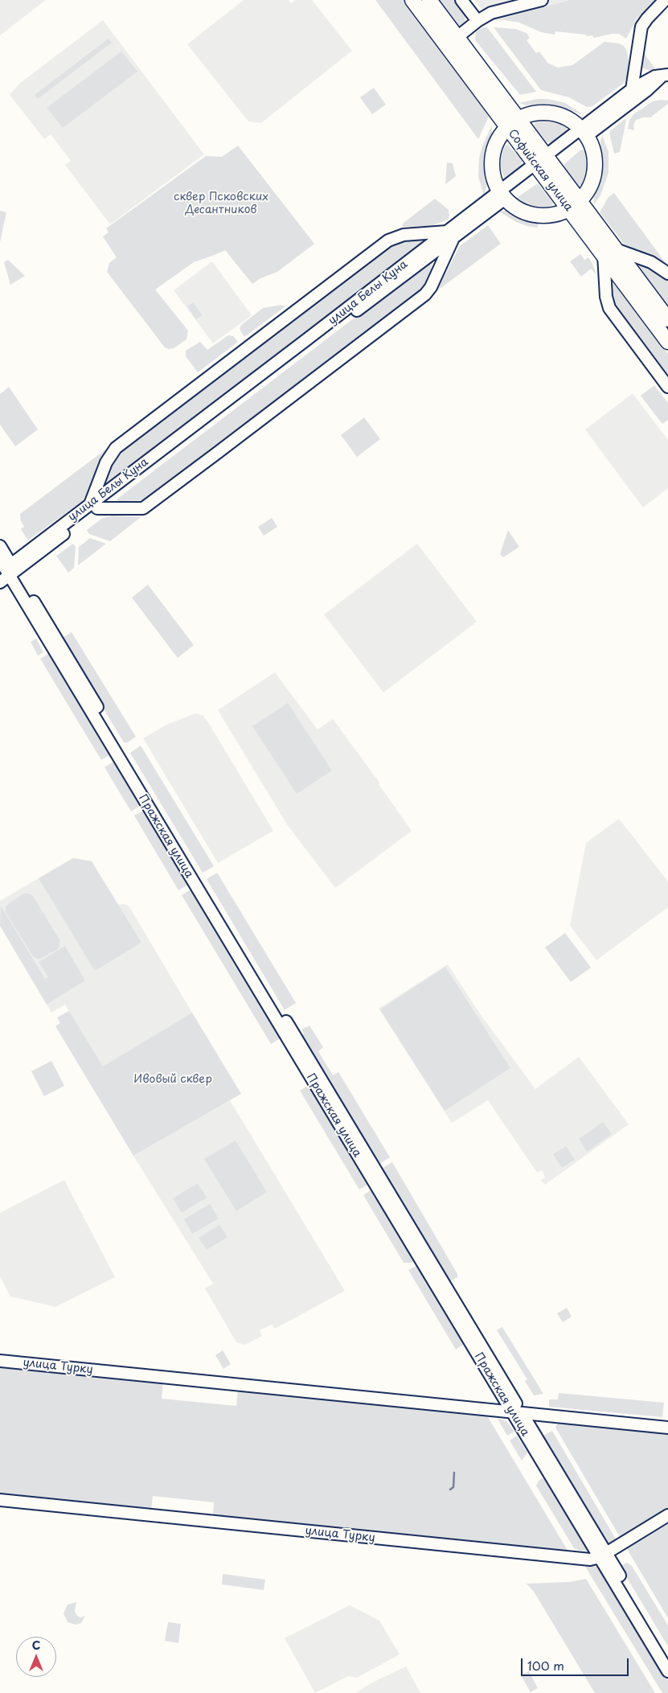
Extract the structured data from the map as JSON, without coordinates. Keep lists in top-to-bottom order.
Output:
{
  "streets": {
    "main road": ["Софийская улица"],
    "street": ["улица Белы Куна", "Пражская улица", "улица Турку"]
  },
  "crossings": [
    ["Софийская улица", "улица Белы Куна"],
    ["улица Белы Куна", "Пражская улица"],
    ["Пражская улица", "улица Турку"]
  ],
  "parks": ["сквер Псковских Десантников", "Ивовый сквер"],
  "scale_bar": "100 m",
  "north": "top"
}
